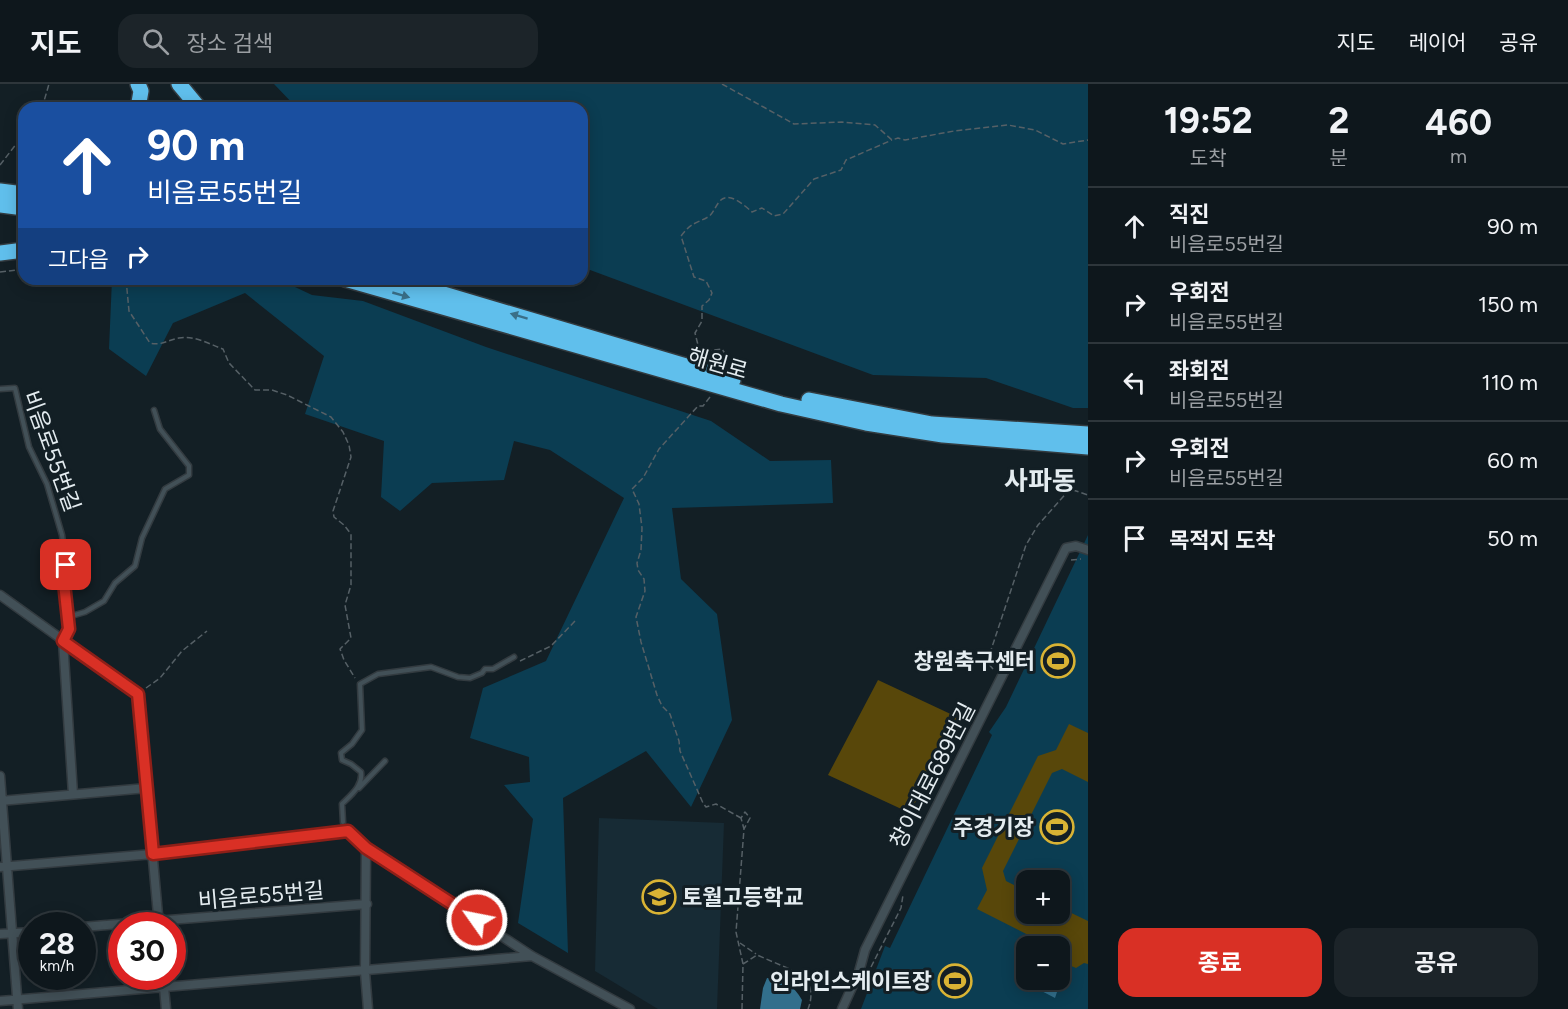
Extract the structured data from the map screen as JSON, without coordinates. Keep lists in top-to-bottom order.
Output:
{
  "streets": {
    "highway": ["해원로"],
    "street": ["비음로55번길", "창이대로689번길"]
  },
  "districts": ["사파동"],
  "places": {
    "sports": ["창원축구센터", "주경기장", "인라인스케이트장"],
    "school or university": ["토월고등학교"]
  },
  "page": {
    "header": "지도",
    "search": "장소 검색",
    "nav": ["지도", "레이어", "공유"],
    "eta": [
      "19:52",
      "도착",
      "2",
      "분",
      "460",
      "m"
    ],
    "turn": ["90 m", "비음로55번길"],
    "list": [
      {
        "name": "직진",
        "note": "비음로55번길",
        "value": "90 m"
      },
      {
        "name": "우회전",
        "note": "비음로55번길",
        "value": "150 m"
      },
      {
        "name": "좌회전",
        "note": "비음로55번길",
        "value": "110 m"
      },
      {
        "name": "우회전",
        "note": "비음로55번길",
        "value": "60 m"
      },
      {
        "name": "목적지 도착",
        "value": "50 m"
      }
    ],
    "then": "그다음",
    "map_buttons": ["+", "−"],
    "speed": "28 km/h",
    "limit": "30",
    "buttons": ["종료", "공유"]
  }
}
